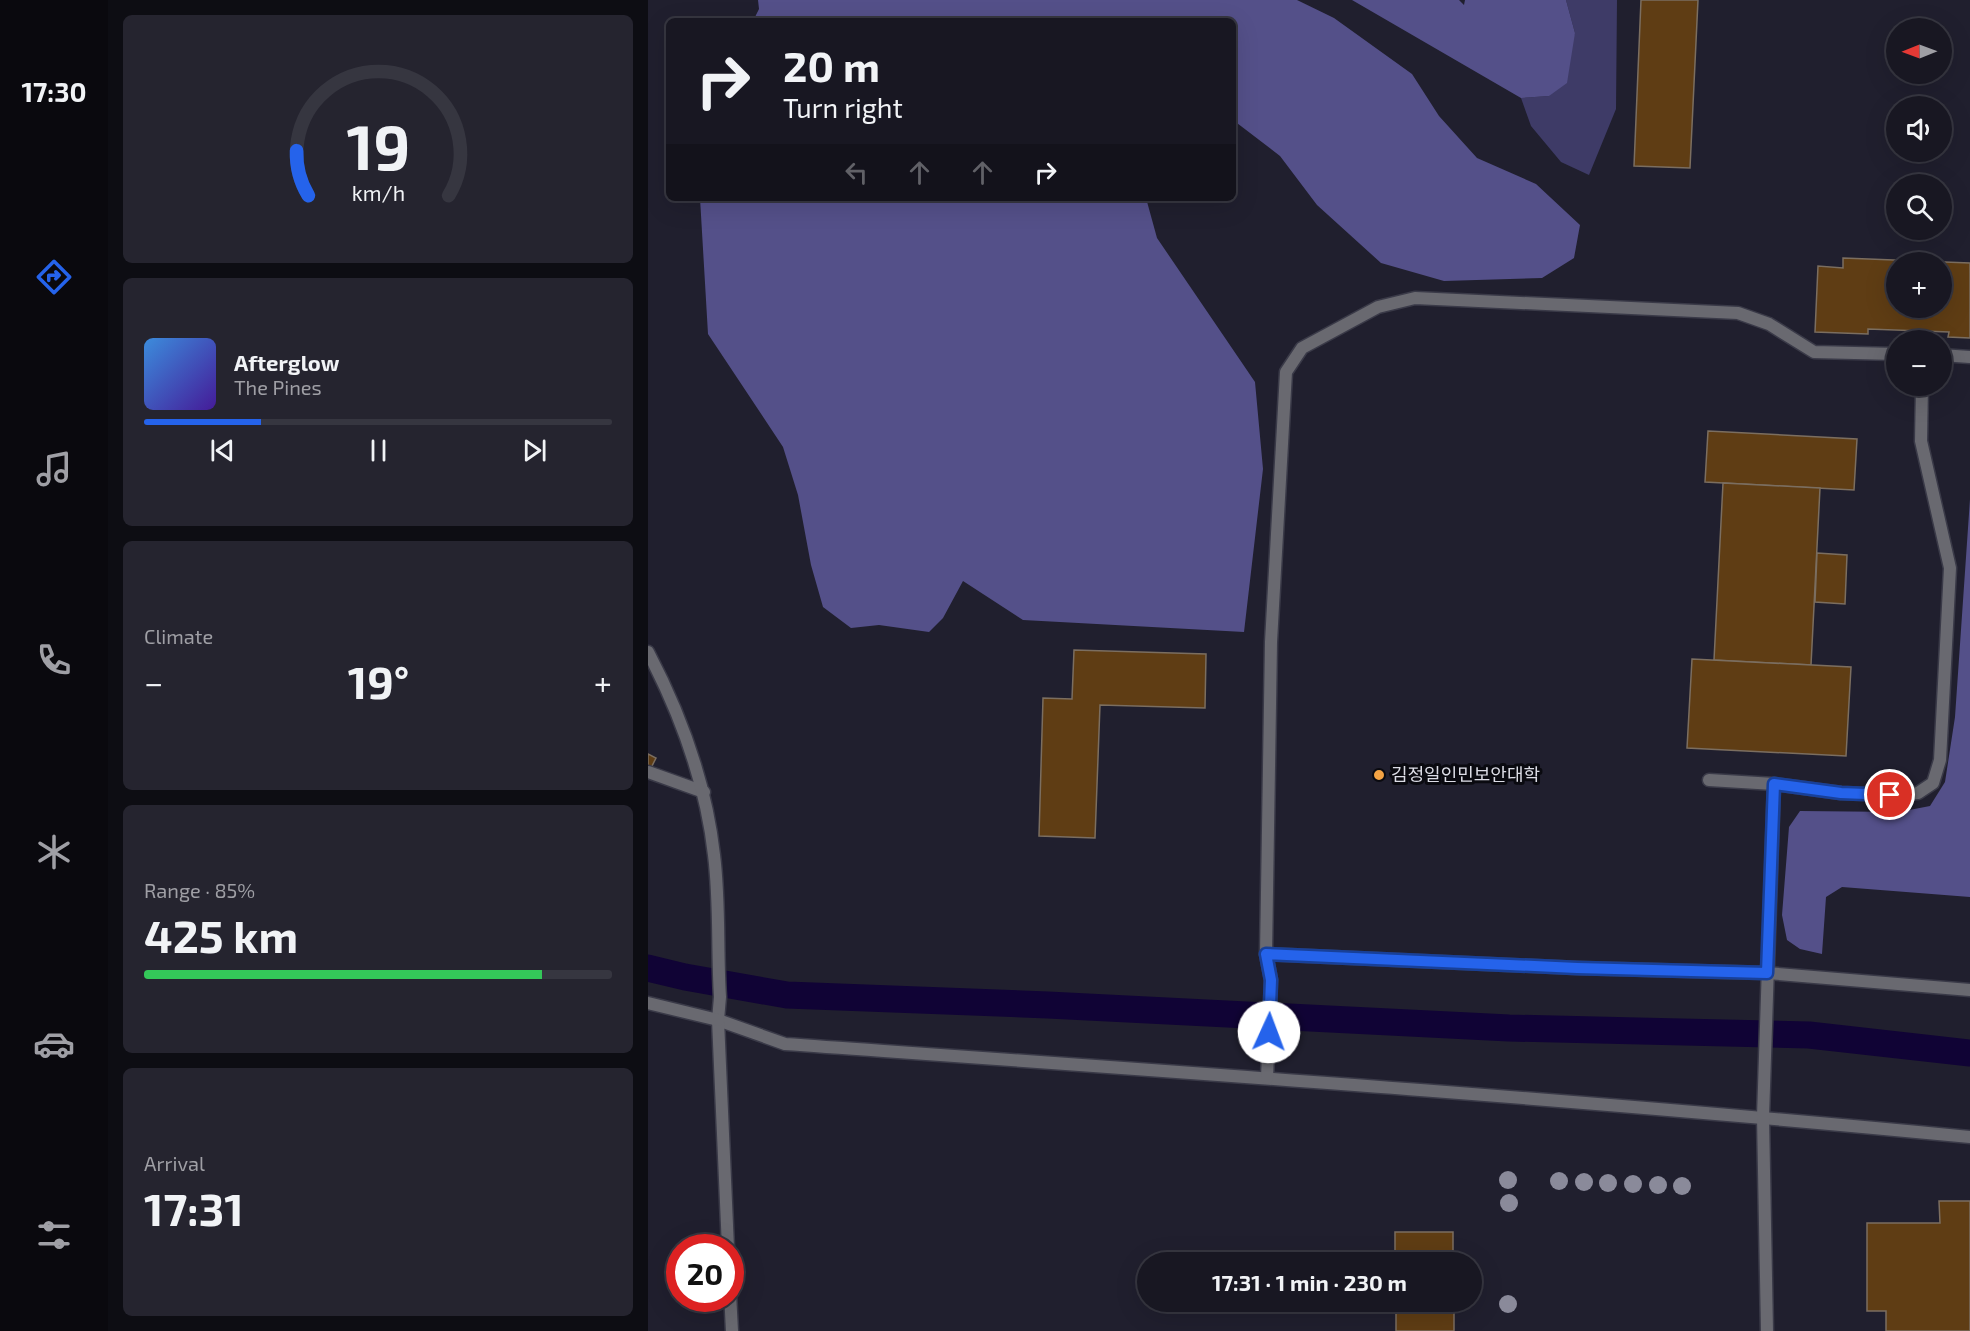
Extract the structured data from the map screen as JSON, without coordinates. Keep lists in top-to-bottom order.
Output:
{
  "places": ["김정일인민보안대학"],
  "north": "left",
  "page": {
    "tabs": "17:30",
    "map_buttons": ["+", "−"],
    "turn": ["20 m", "Turn right"],
    "song": ["Afterglow", "The Pines"],
    "tile": [
      "Climate",
      ["Range · 85%", "425 km"],
      ["Arrival", "17:31"]
    ],
    "heat": ["−", "19°", "+"],
    "limit": "20",
    "trip": "17:31 · 1 min · 230 m",
    "gauge": ["19", "km/h"]
  }
}
